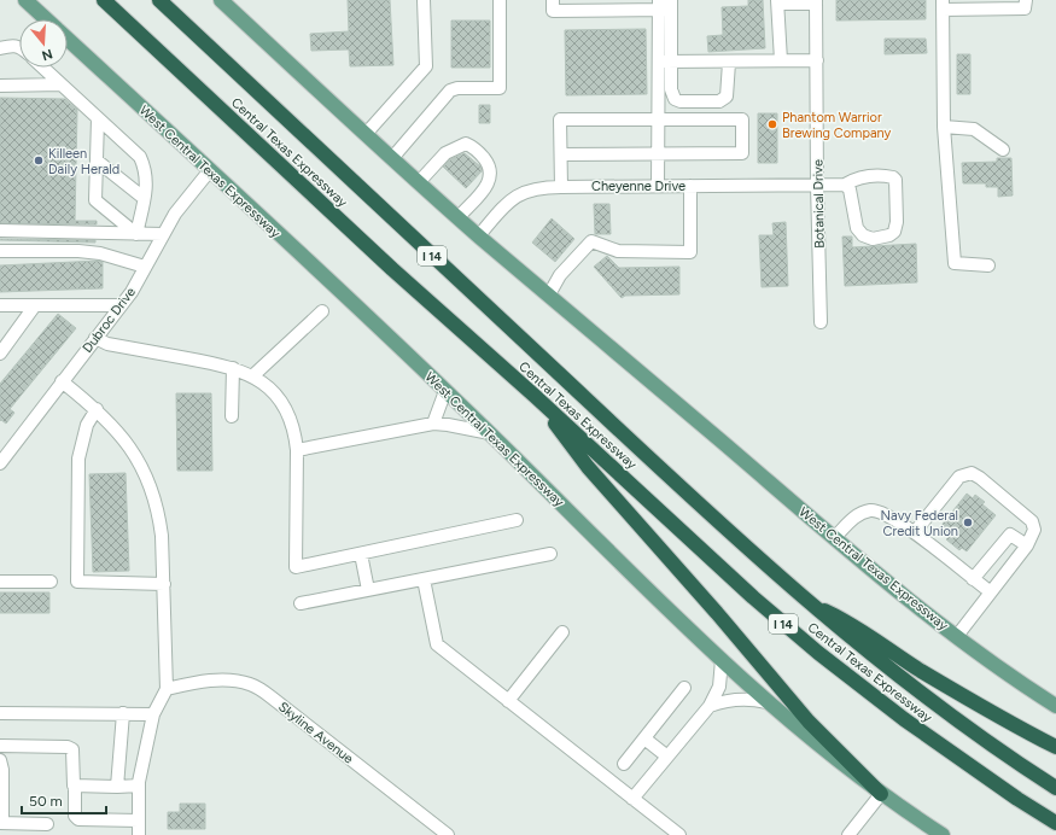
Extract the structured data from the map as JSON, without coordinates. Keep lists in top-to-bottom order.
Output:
{
  "streets": {
    "highway": ["Central Texas Expressway", "I 14"],
    "main road": ["West Central Texas Expressway"],
    "street": [
      "Cheyenne Drive",
      "Botanical Drive",
      "Dubroc Drive",
      "Skyline Avenue"
    ]
  },
  "crossings": [
    ["West Central Texas Expressway", "Cheyenne Drive"],
    ["West Central Texas Expressway", "Dubroc Drive"],
    ["Cheyenne Drive", "Botanical Drive"]
  ],
  "places": ["Phantom Warrior Brewing Company", "Killeen Daily Herald", "Navy Federal Credit Union"],
  "scale_bar": "50 m",
  "north": "bottom"
}
